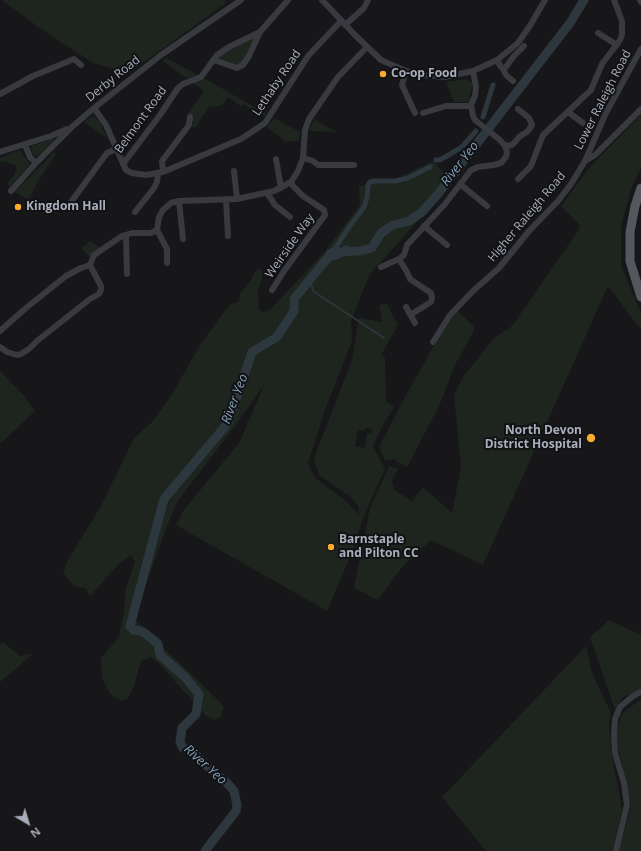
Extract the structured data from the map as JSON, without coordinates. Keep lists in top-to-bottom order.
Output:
{
  "streets": {
    "street": [
      "Derby Road",
      "Lethaby Road",
      "Lower Raleigh Road",
      "Belmont Road",
      "Higher Raleigh Road",
      "Weirside Way"
    ]
  },
  "crossings": [
    ["Lower Raleigh Road", "Higher Raleigh Road"]
  ],
  "water": ["River Yeo"],
  "places": [
    "Co-op Food",
    "Kingdom Hall",
    "North Devon District Hospital",
    "Barnstaple and Pilton CC"
  ],
  "north": "bottom right"
}
